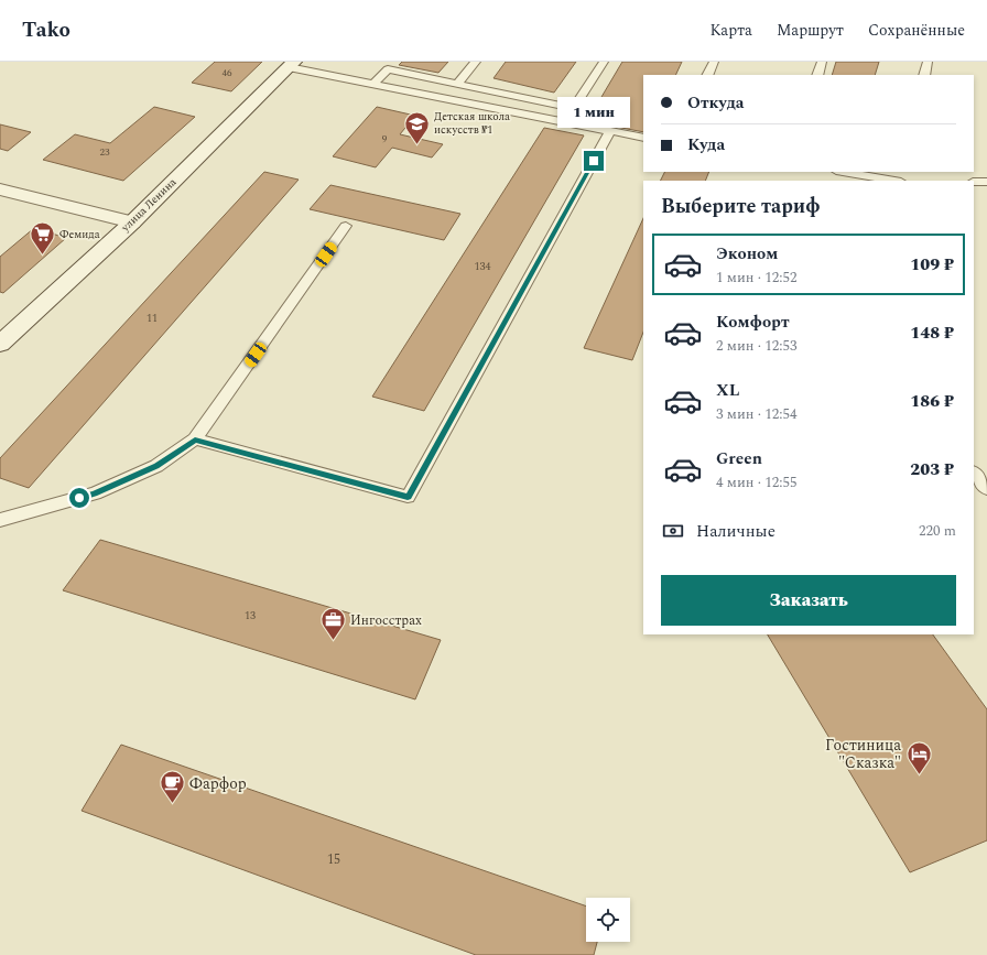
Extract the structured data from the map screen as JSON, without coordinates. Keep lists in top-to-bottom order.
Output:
{
  "streets": {
    "main road": ["улица Ленина"]
  },
  "places": {
    "school or university": ["Детская школа искусств №1"],
    "supermarket": ["Фемида"],
    "office": ["Ингосстрах"],
    "hotel": ["Гостиница \"Сказка\""],
    "cafe": ["Фарфор"]
  },
  "house_numbers": [
    "46",
    "9",
    "23",
    "134",
    "11",
    "13",
    "15"
  ],
  "page": {
    "header": "Tako",
    "nav": ["Карта", "Маршрут", "Сохранённые"],
    "banner": ["Откуда", "Куда"],
    "bubble": "1 мин",
    "heading": "Выберите тариф",
    "list": [
      {
        "name": "Эконом",
        "note": "1 мин · 12:52",
        "value": "109 ₽"
      },
      {
        "name": "Комфорт",
        "note": "2 мин · 12:53",
        "value": "148 ₽"
      },
      {
        "name": "XL",
        "note": "3 мин · 12:54",
        "value": "186 ₽"
      },
      {
        "name": "Green",
        "note": "4 мин · 12:55",
        "value": "203 ₽"
      }
    ],
    "pay": ["Наличные", "220 m"],
    "buttons": "Заказать"
  }
}
